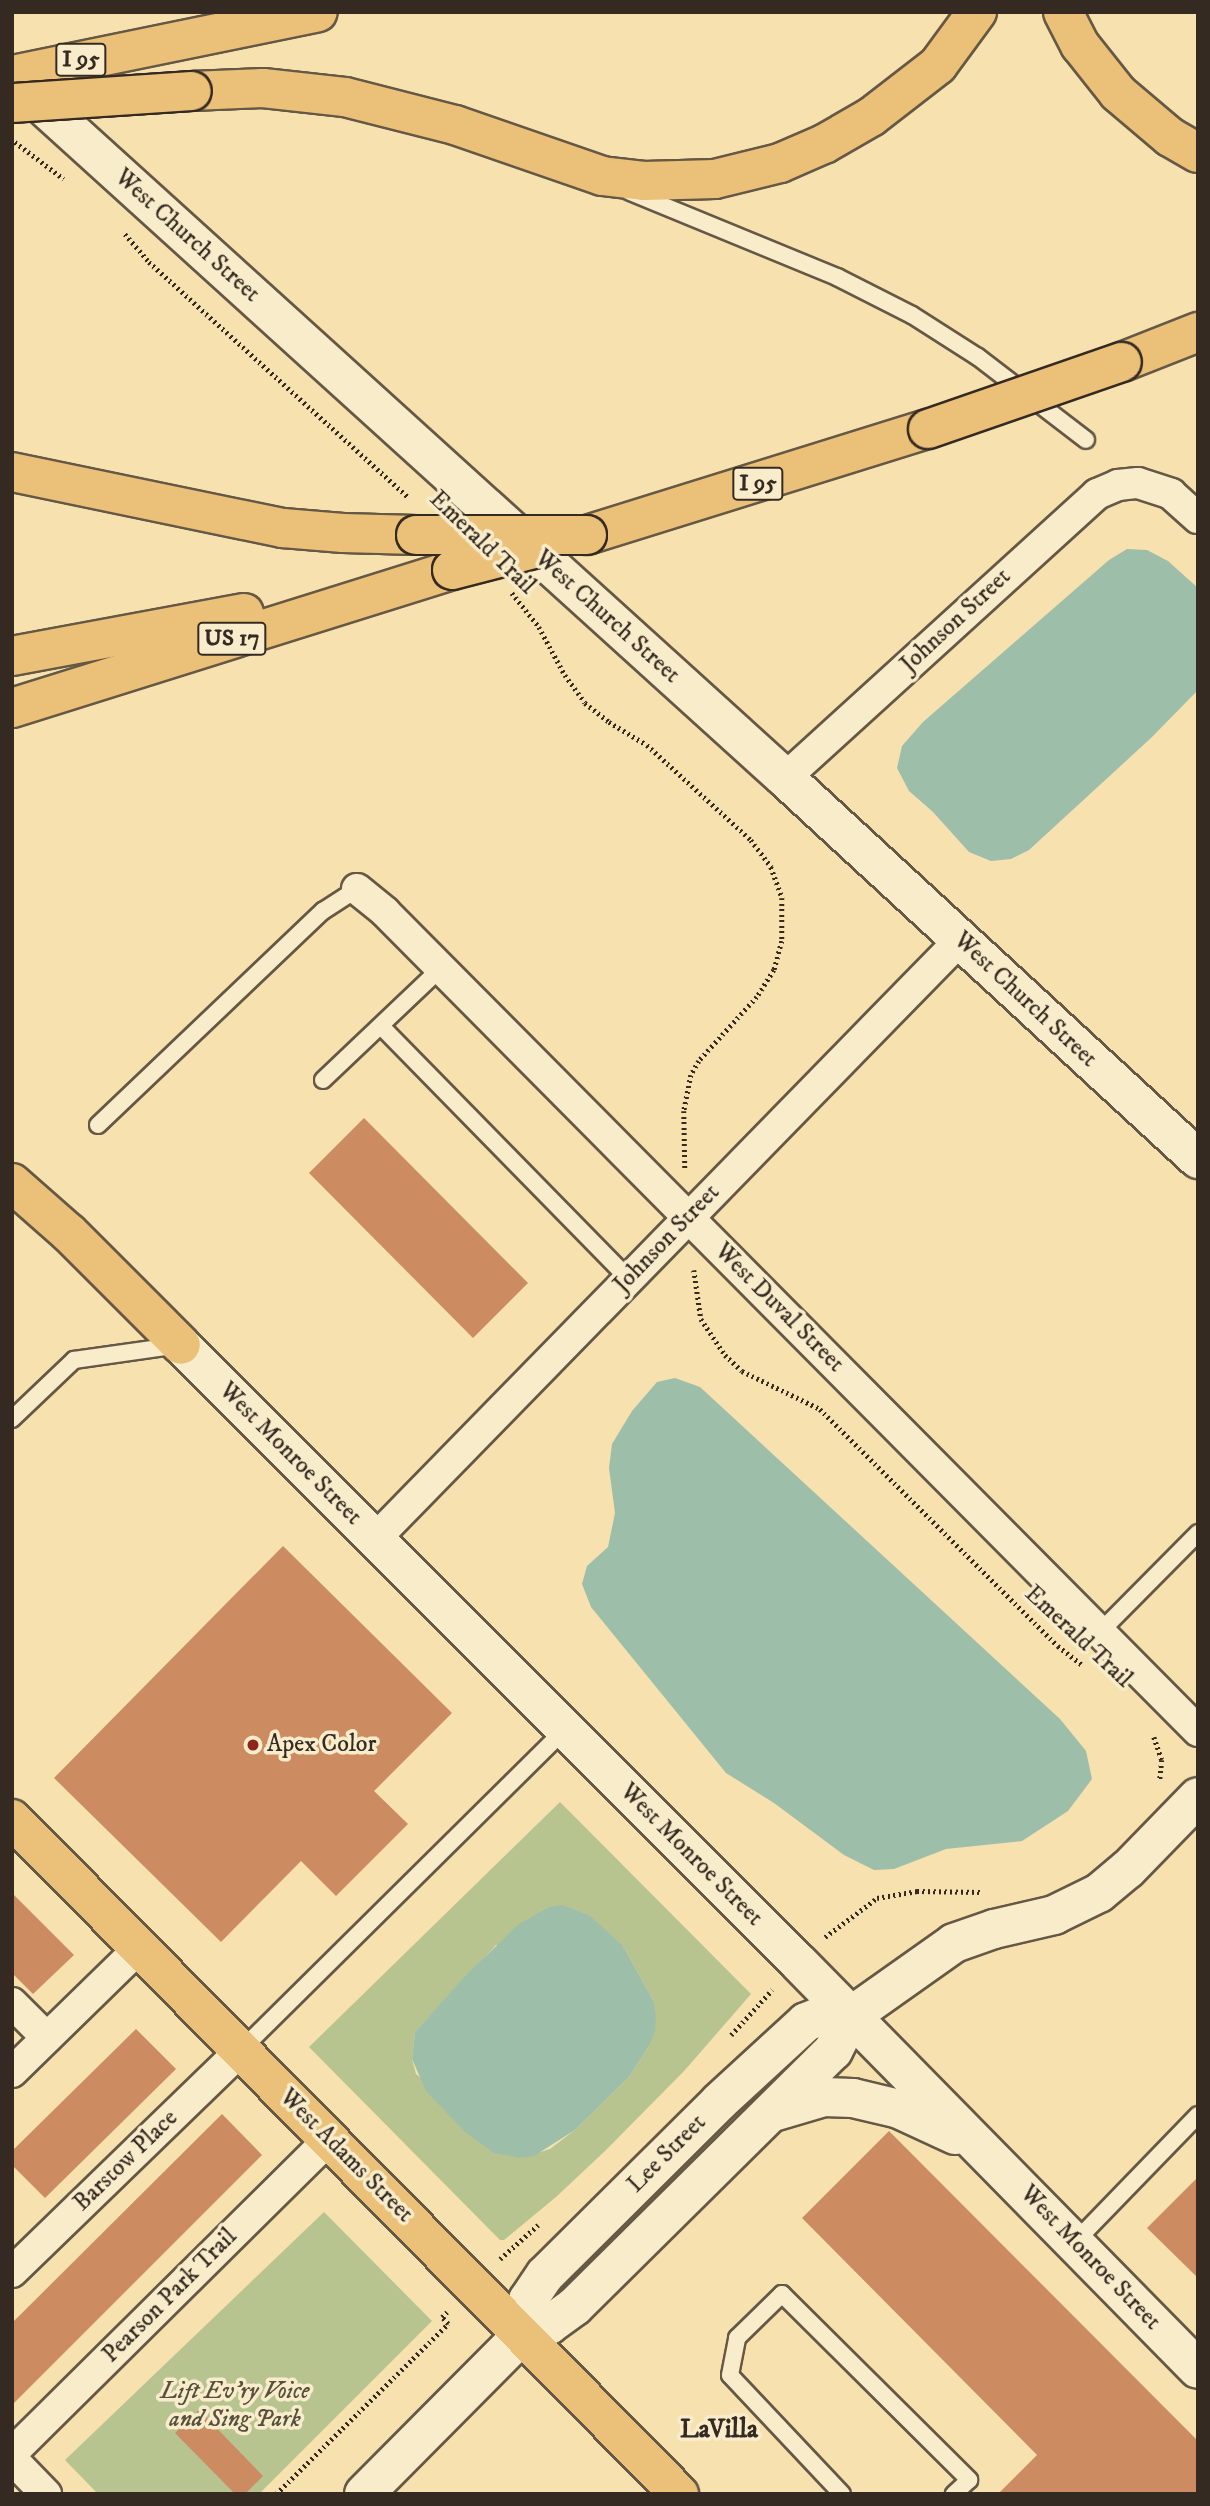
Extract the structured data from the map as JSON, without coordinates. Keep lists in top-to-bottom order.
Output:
{
  "streets": {
    "main road": ["I 95", "US 17", "West Adams Street"],
    "street": [
      "West Church Street",
      "Johnson Street",
      "West Duval Street",
      "West Monroe Street",
      "Lee Street",
      "Barstow Place",
      "Pearson Park Trail"
    ],
    "path": ["Emerald Trail"]
  },
  "crossings": [
    ["I 95", "West Church Street"],
    ["I 95", "US 17"],
    ["West Church Street", "Johnson Street"],
    ["Johnson Street", "West Duval Street"],
    ["Johnson Street", "West Monroe Street"],
    ["West Monroe Street", "Lee Street"],
    ["Lee Street", "West Adams Street"],
    ["West Adams Street", "Barstow Place"],
    ["West Adams Street", "Pearson Park Trail"]
  ],
  "districts": ["LaVilla"],
  "parks": ["Lift Ev’ry Voice and Sing Park"],
  "places": ["Apex Color"]
}
